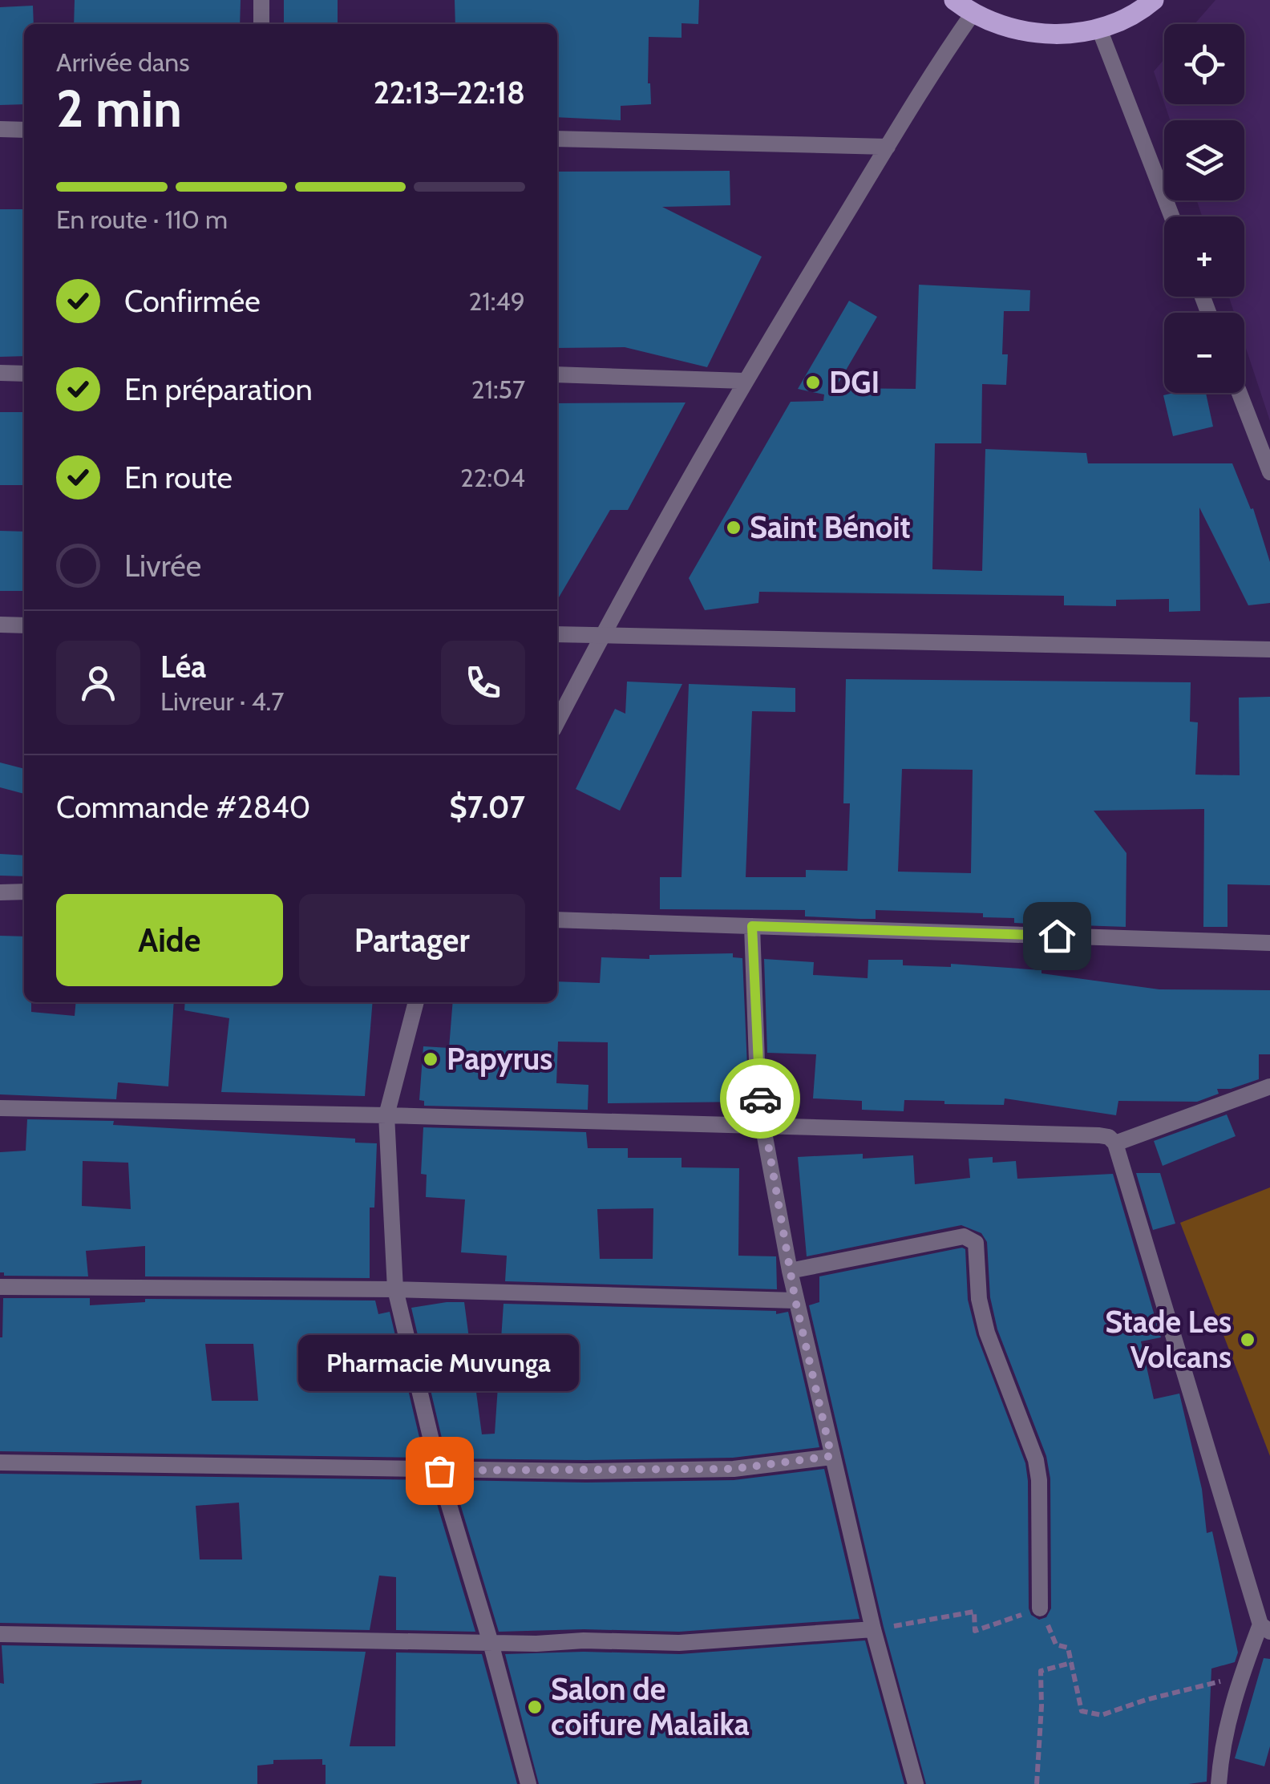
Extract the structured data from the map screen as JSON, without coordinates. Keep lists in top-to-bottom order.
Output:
{
  "places": [
    "DGI",
    "Saint Bénoit",
    "Papyrus",
    "Stade Les Volcans",
    "Pharmacie Muvunga",
    "Salon de coifure Malaika"
  ],
  "page": {
    "map_buttons": ["+", "−"],
    "heading": ["2 min", "Arrivée dans", "22:13–22:18"],
    "panel": [
      "Léa",
      "Livreur · 4.7",
      "Commande #2840",
      "$7.07"
    ],
    "bar": "En route · 110 m",
    "list": [
      ["Confirmée", "21:49"],
      ["En préparation", "21:57"],
      ["En route", "22:04"],
      "Livrée"
    ],
    "buttons": ["Aide", "Partager"],
    "bubble": "Pharmacie Muvunga"
  }
}
